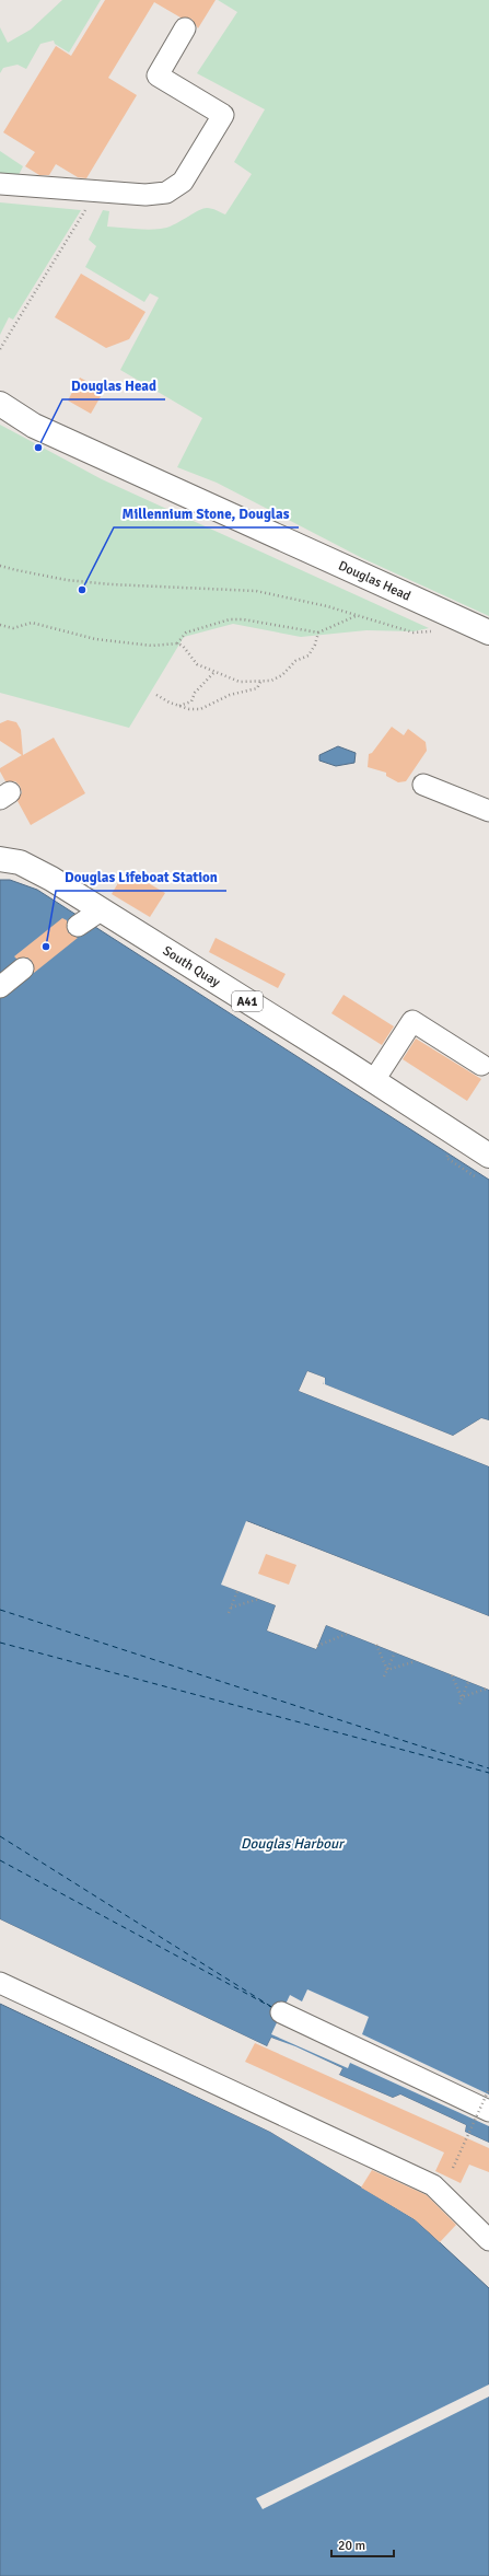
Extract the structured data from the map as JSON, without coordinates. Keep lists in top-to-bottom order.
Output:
{
  "streets": {
    "main road": ["Douglas Head", "South Quay", "A41"]
  },
  "water": ["Douglas Harbour"],
  "places": ["Douglas Head", "Millennium Stone, Douglas", "Douglas Lifeboat Station"],
  "scale_bar": "20 m"
}
